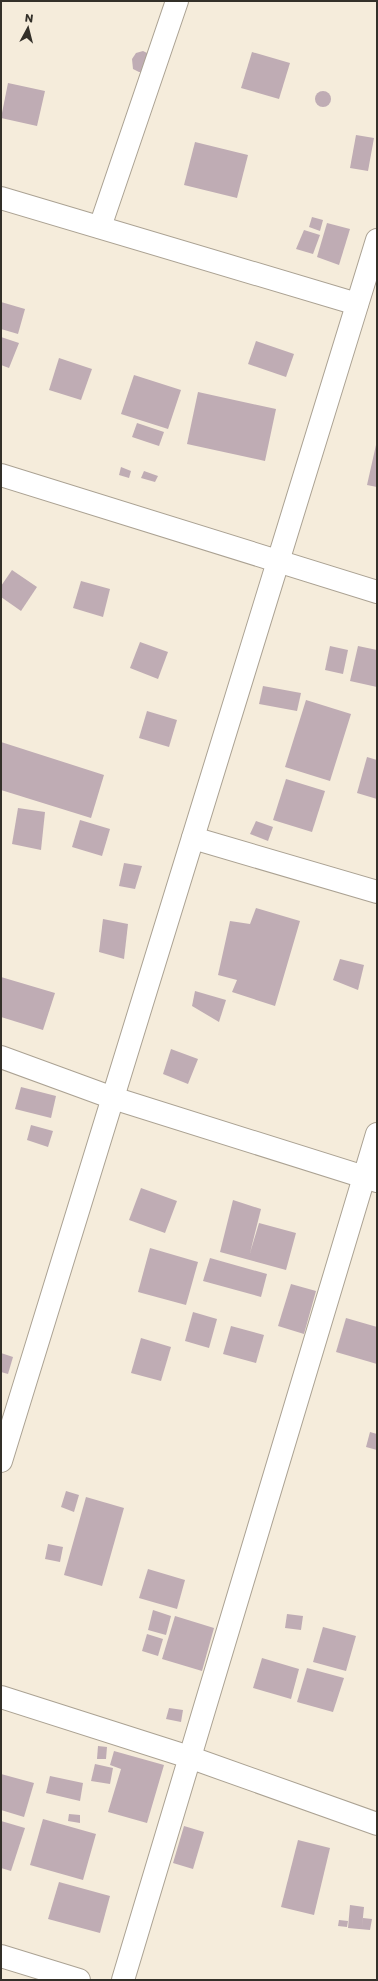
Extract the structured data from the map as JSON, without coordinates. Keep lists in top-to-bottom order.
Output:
{
  "north": "top"
}
